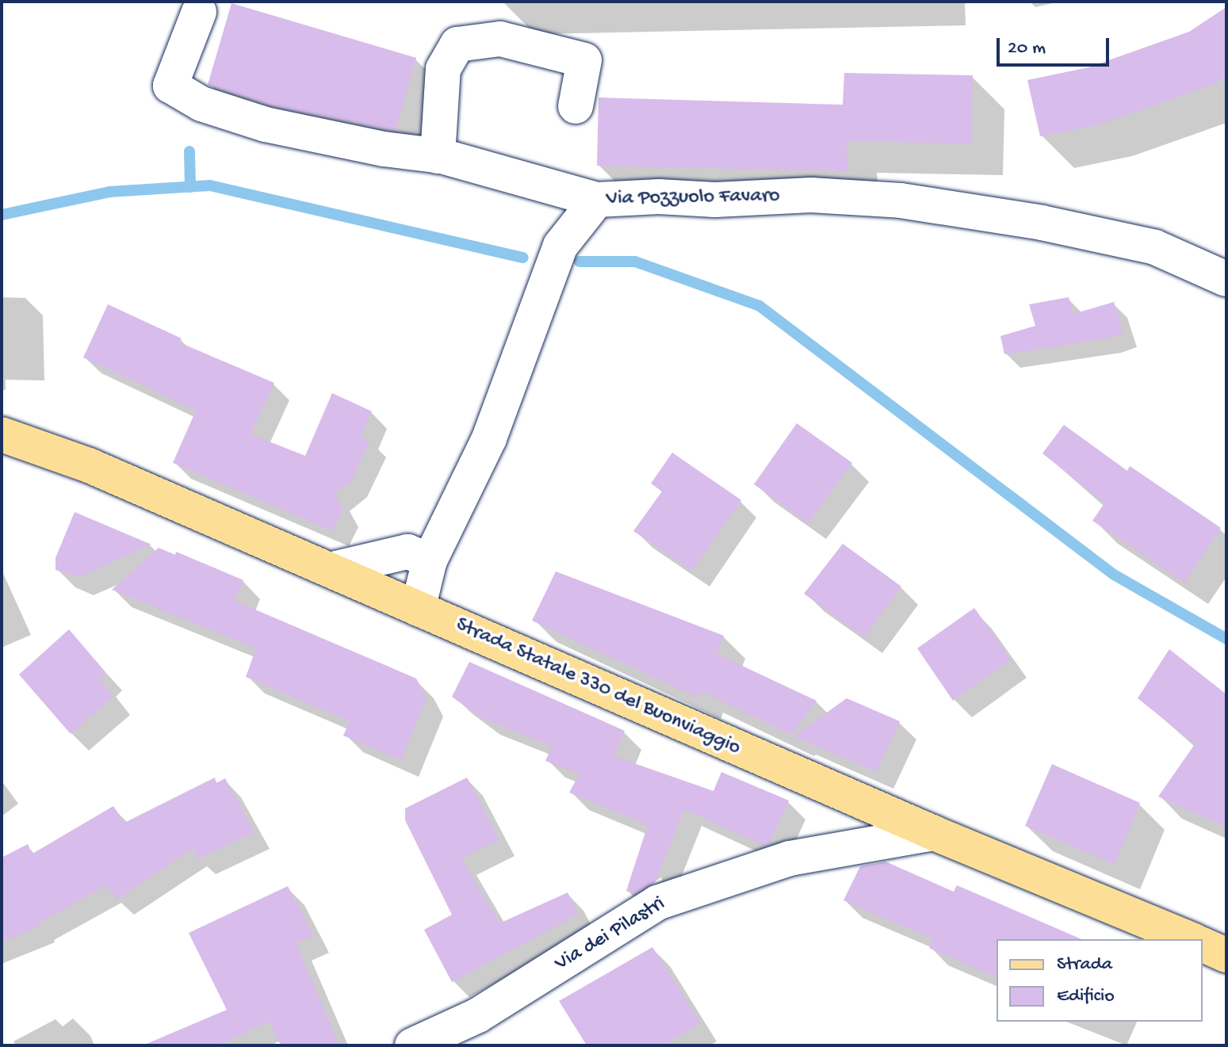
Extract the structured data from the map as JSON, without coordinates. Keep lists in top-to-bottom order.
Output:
{
  "streets": {
    "main road": ["Strada Statale 330 del Buonviaggio"],
    "street": ["Via Pozzuolo Favaro", "Via dei Pilastri"]
  },
  "crossings": [
    ["Via Pozzuolo Favaro", "Strada Statale 330 del Buonviaggio"],
    ["Strada Statale 330 del Buonviaggio", "Via dei Pilastri"]
  ],
  "legend": ["Strada", "Edificio"],
  "scale_bar": "20 m"
}
